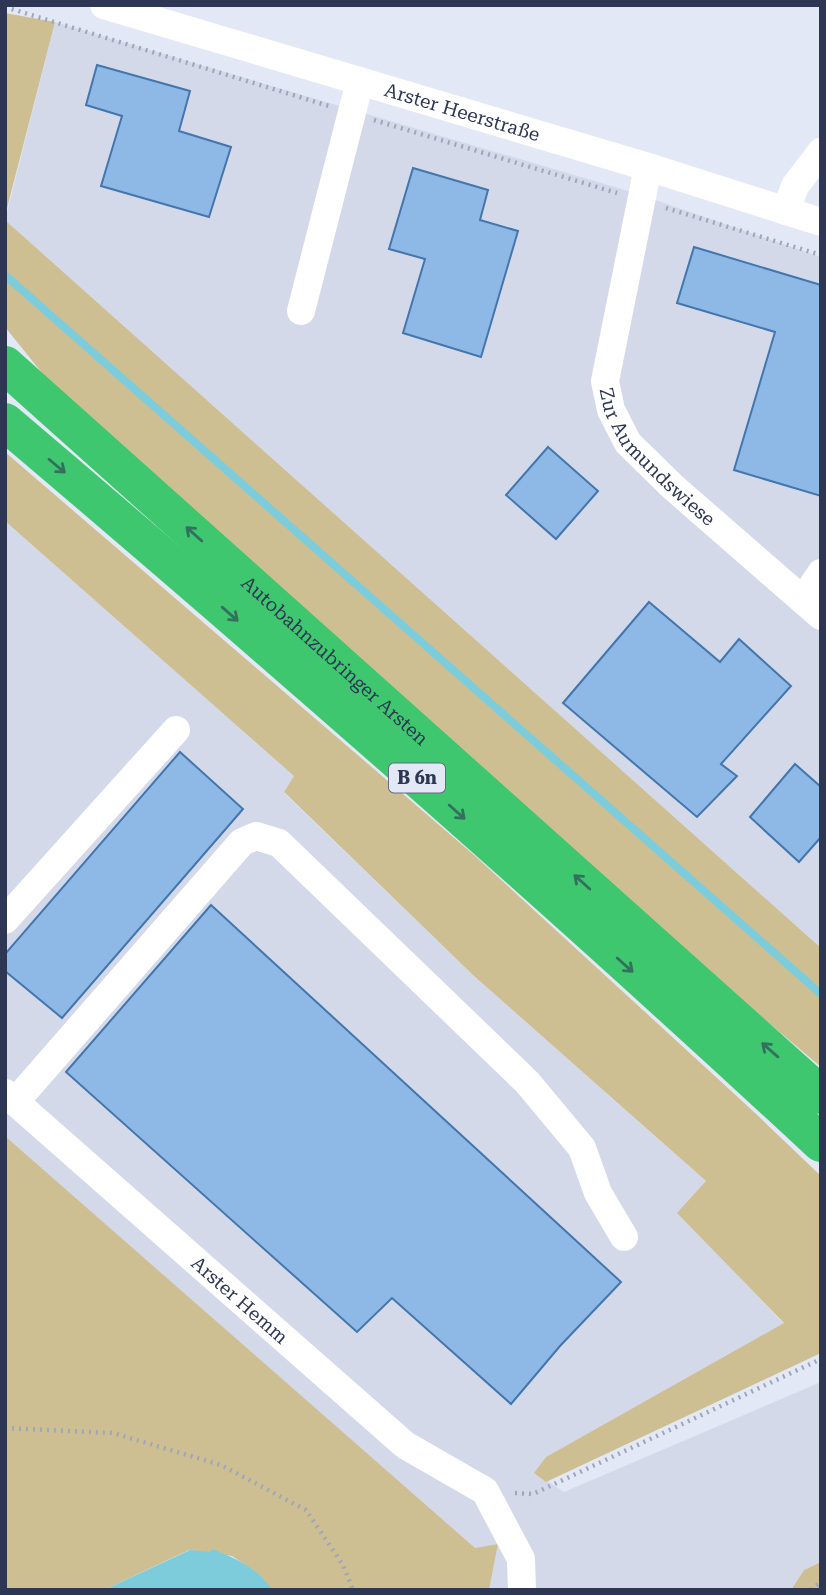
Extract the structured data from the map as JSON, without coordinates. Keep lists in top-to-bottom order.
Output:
{
  "streets": {
    "highway": ["Autobahnzubringer Arsten", "B 6n"],
    "street": ["Arster Heerstraße", "Zur Aumundswiese", "Arster Hemm"]
  },
  "crossings": [
    ["Arster Heerstraße", "Zur Aumundswiese"]
  ]
}
